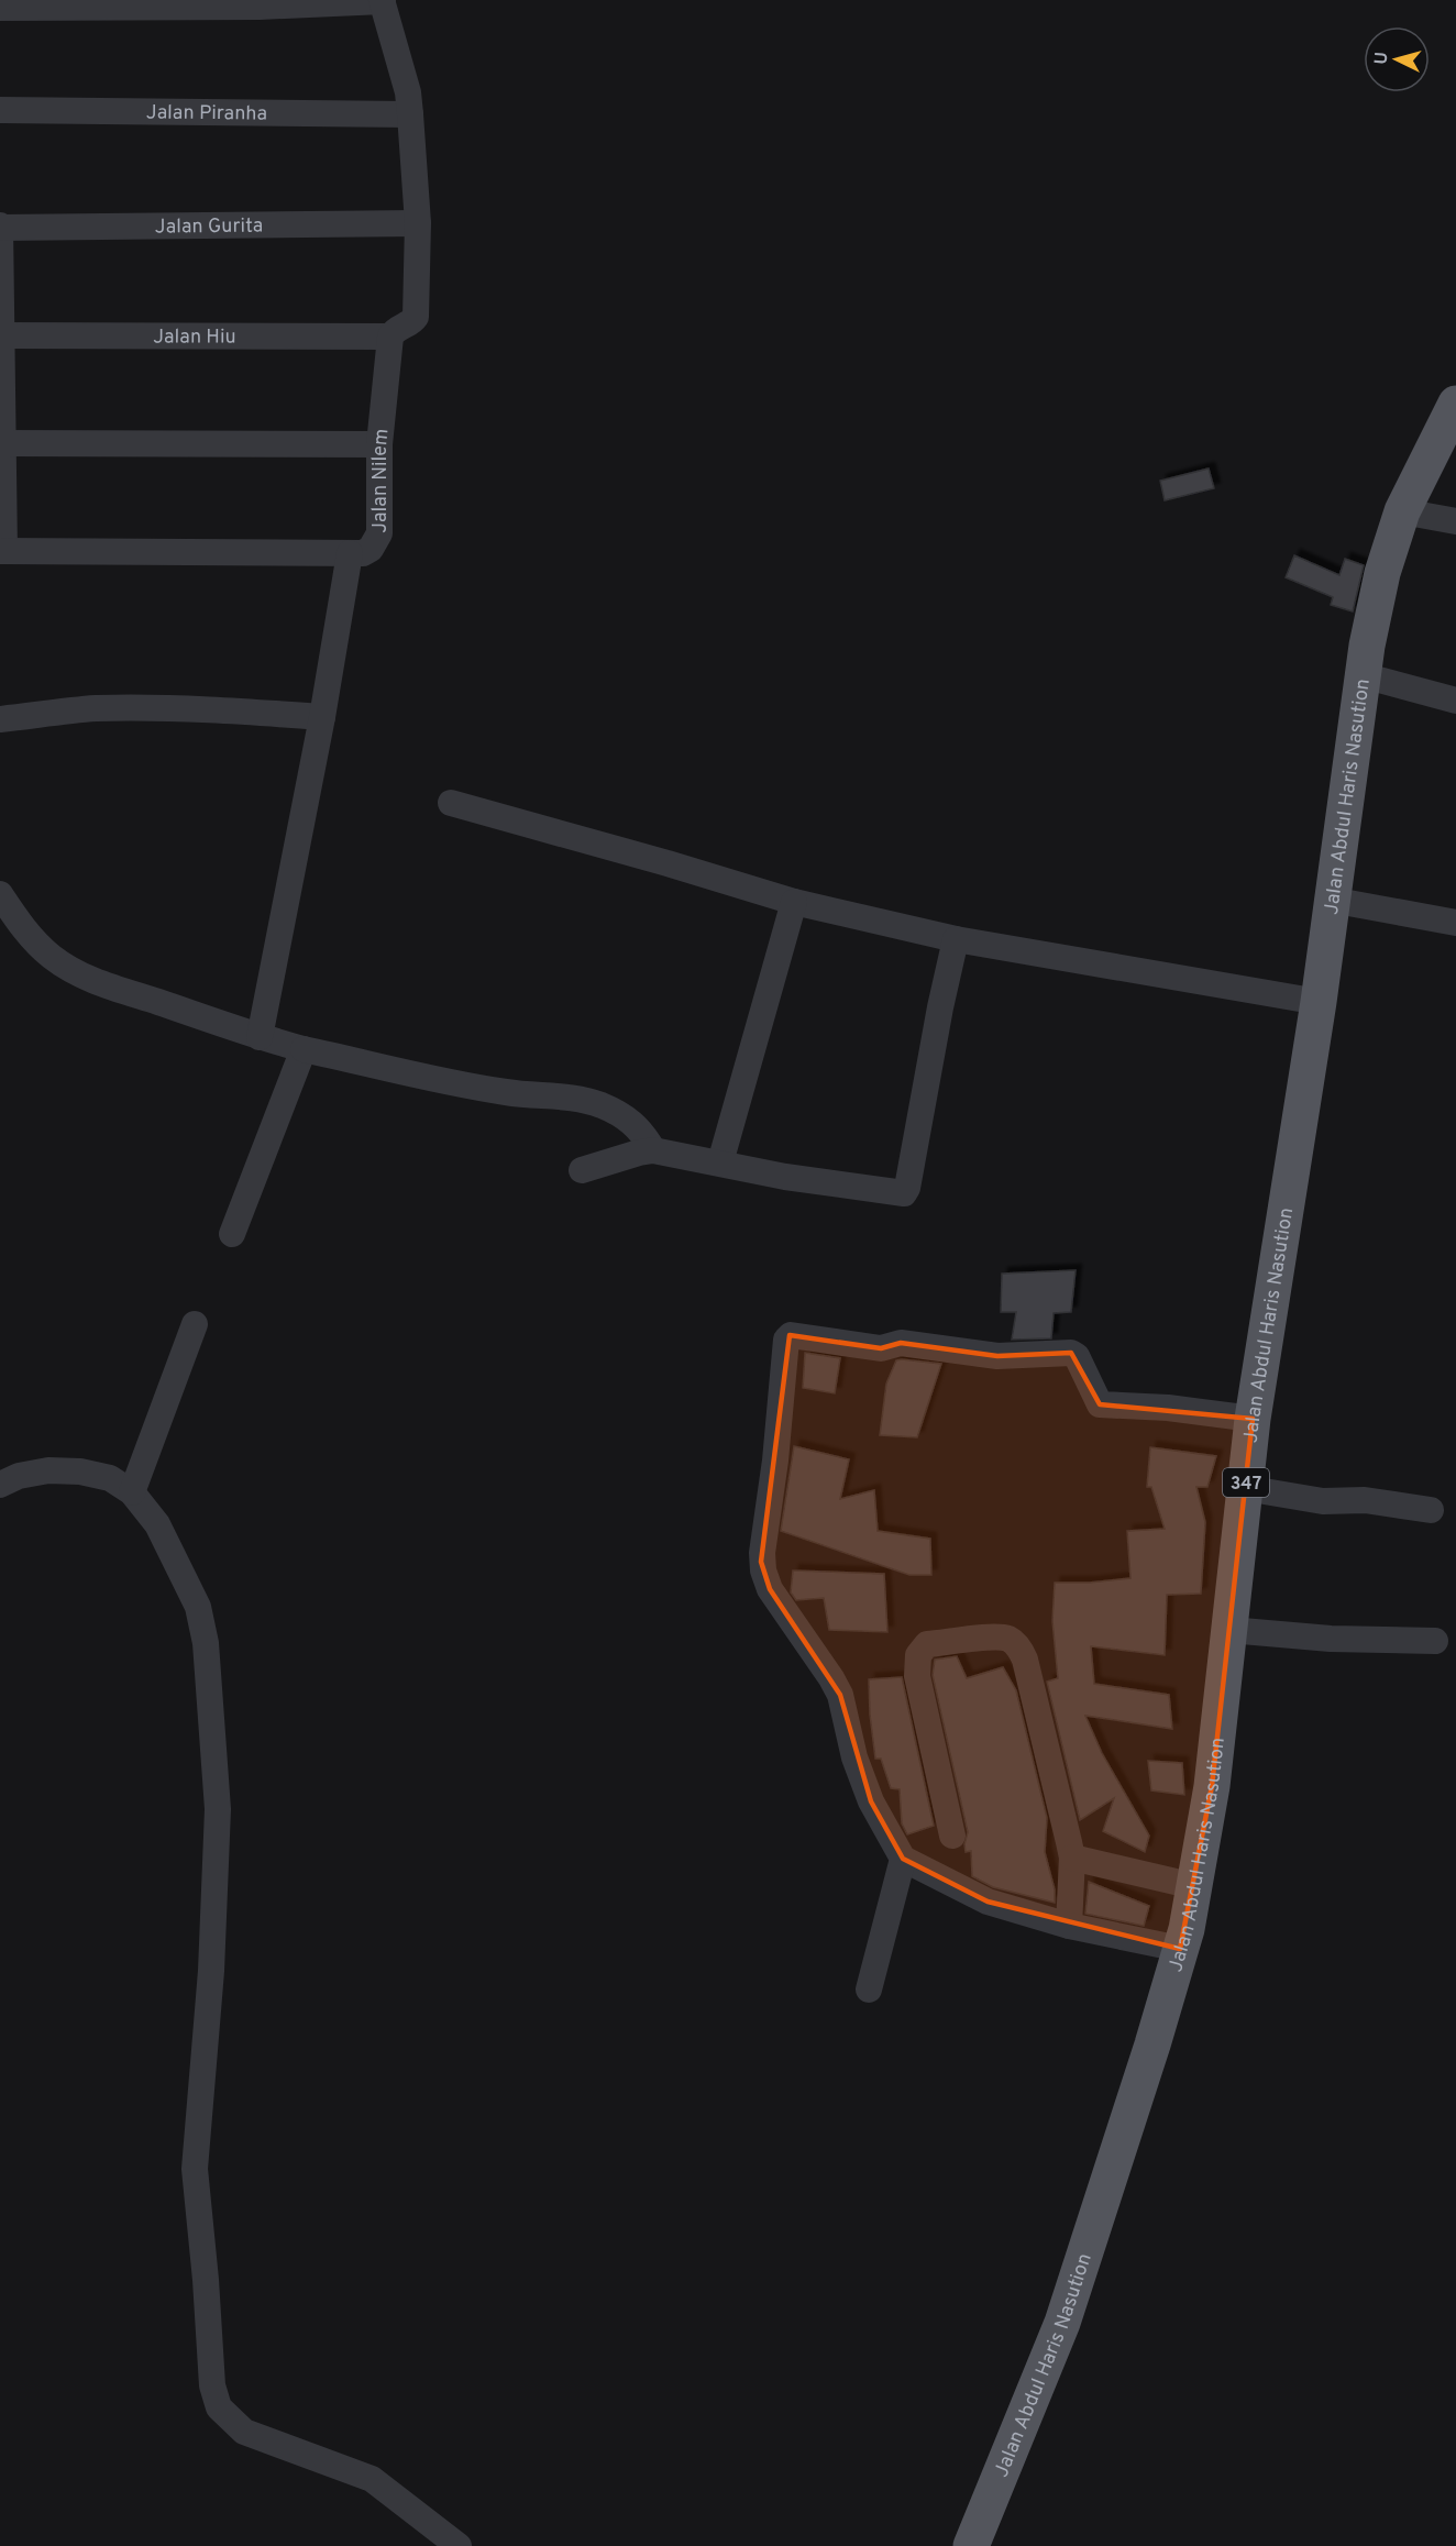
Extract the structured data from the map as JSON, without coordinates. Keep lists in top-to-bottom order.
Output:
{
  "streets": {
    "main road": ["Jalan Abdul Haris Nasution", "347"],
    "street": [
      "Jalan Piranha",
      "Jalan Gurita",
      "Jalan Hiu",
      "Jalan Nilem"
    ]
  },
  "crossings": [
    ["Jalan Hiu", "Jalan Nilem"]
  ],
  "north": "left"
}
